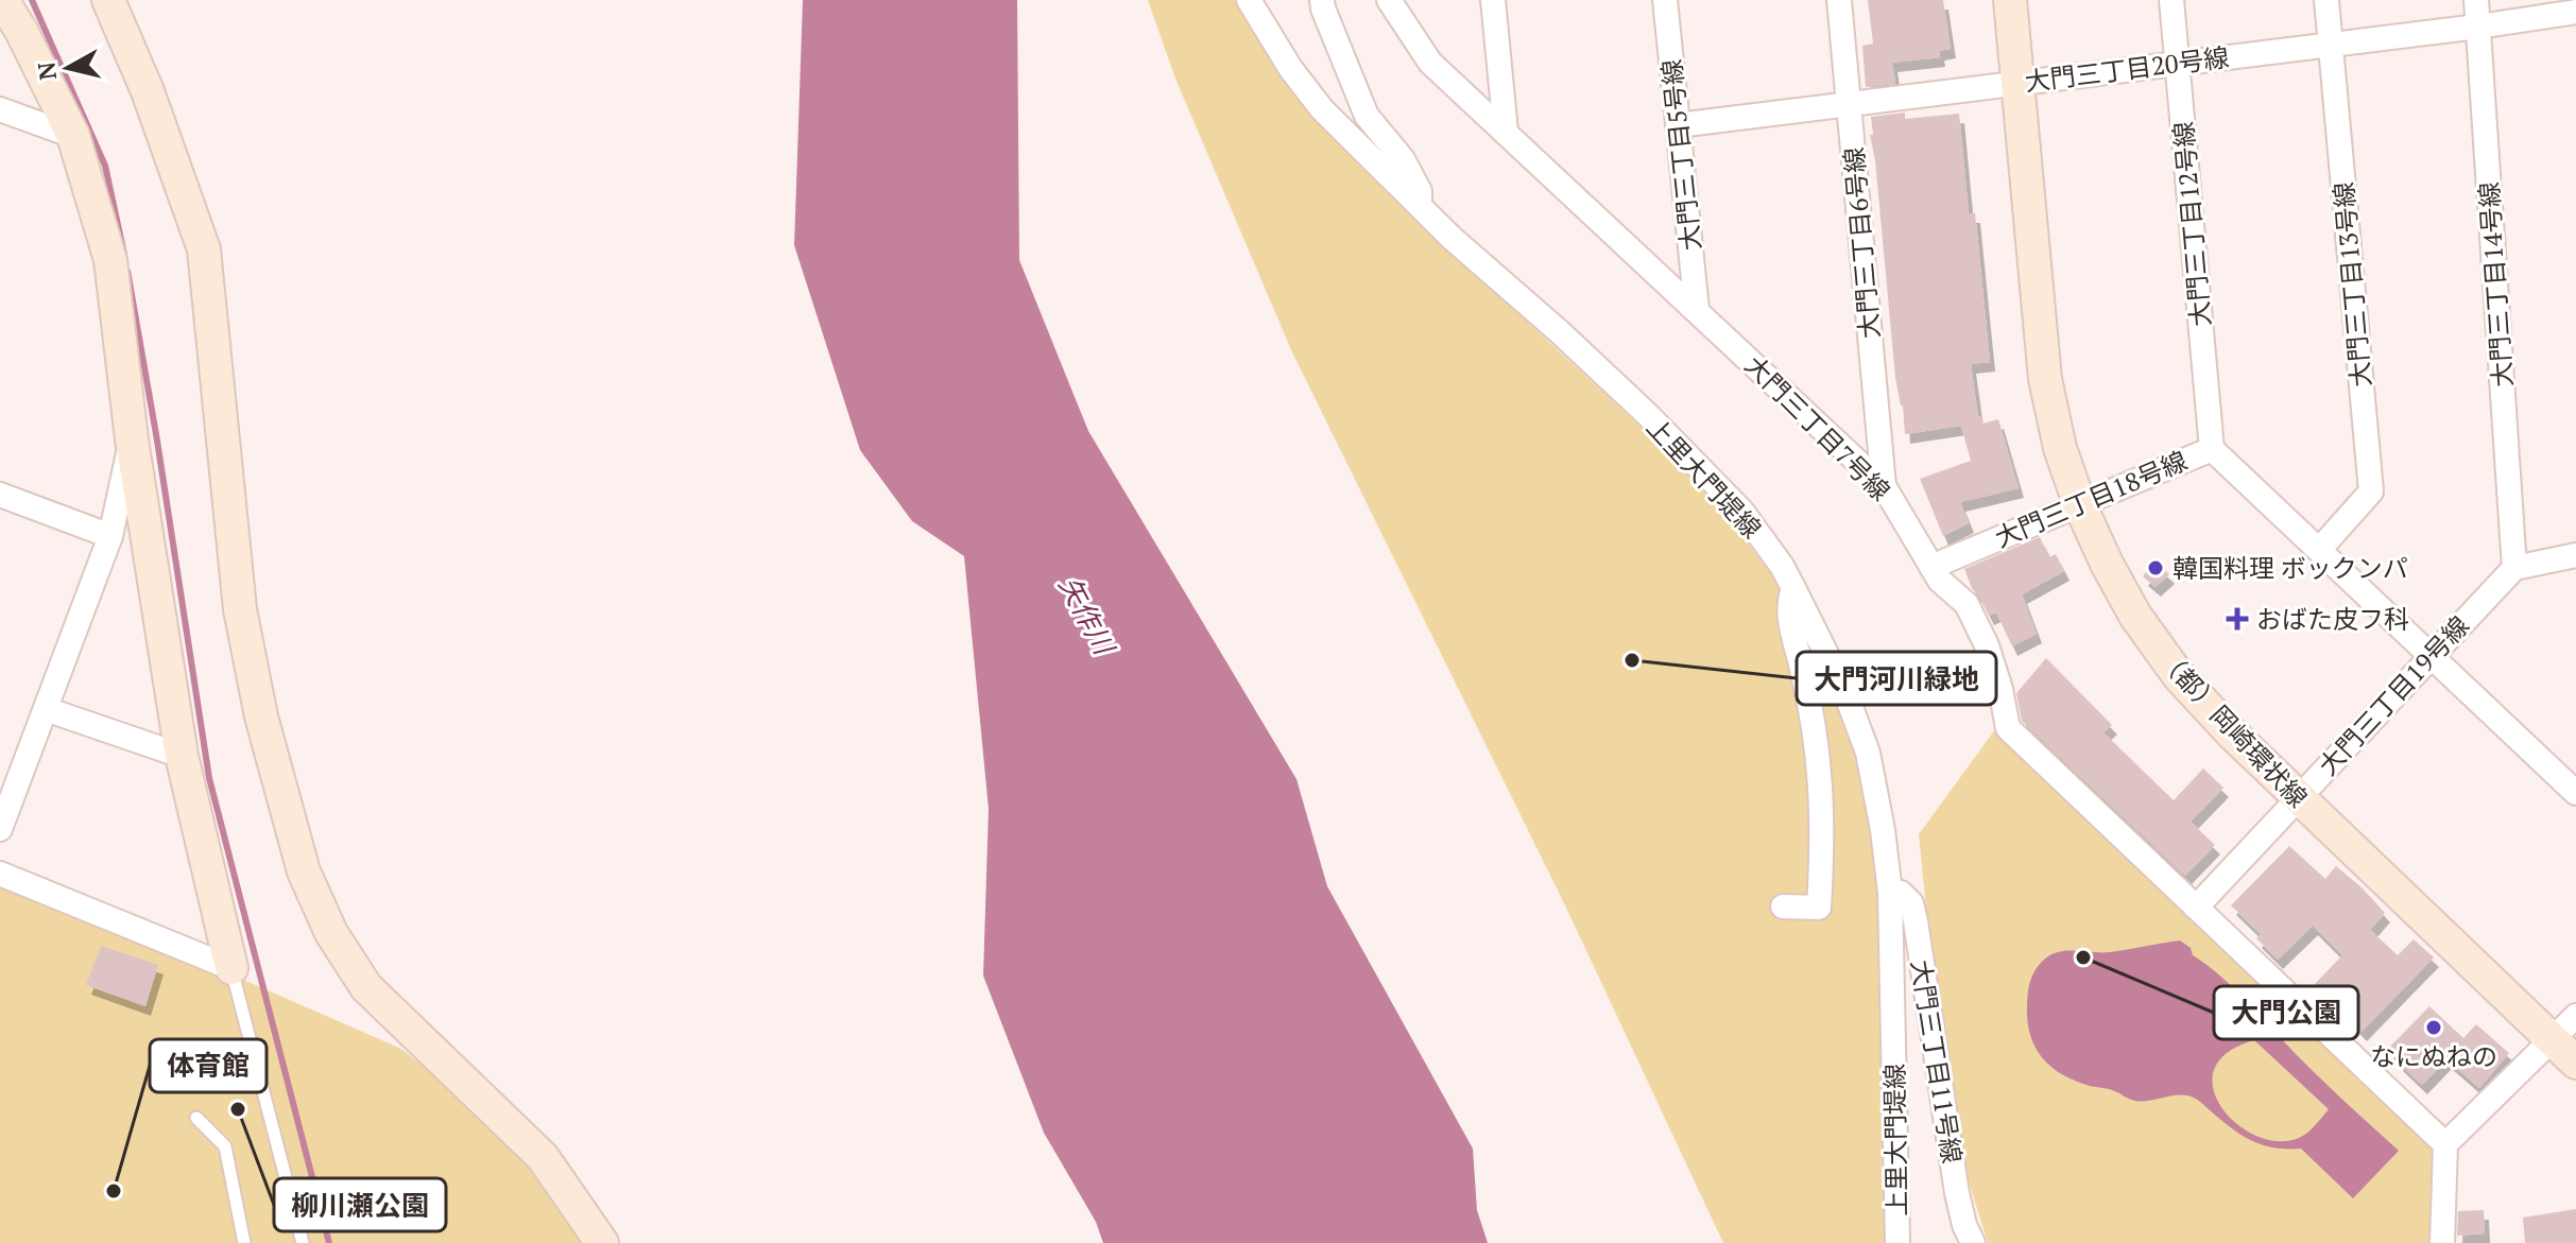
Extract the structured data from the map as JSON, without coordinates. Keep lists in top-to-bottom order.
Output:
{
  "streets": {
    "street": [
      "大門三丁目20号線",
      "大門三丁目5号線",
      "大門三丁目12号線",
      "大門三丁目6号線",
      "大門三丁目13号線",
      "大門三丁目14号線",
      "大門三丁目7号線",
      "上里大門堤線",
      "大門三丁目18号線",
      "大門三丁目19号線",
      "（都）岡崎環状線",
      "大門三丁目11号線"
    ]
  },
  "crossings": [
    ["大門三丁目20号線", "大門三丁目5号線"],
    ["大門三丁目20号線", "大門三丁目12号線"],
    ["大門三丁目20号線", "大門三丁目6号線"],
    ["大門三丁目20号線", "大門三丁目13号線"],
    ["大門三丁目20号線", "大門三丁目14号線"],
    ["大門三丁目20号線", "（都）岡崎環状線"],
    ["大門三丁目5号線", "大門三丁目7号線"],
    ["大門三丁目12号線", "大門三丁目18号線"],
    ["大門三丁目6号線", "大門三丁目7号線"],
    ["大門三丁目13号線", "大門三丁目18号線"],
    ["大門三丁目14号線", "大門三丁目19号線"],
    ["大門三丁目7号線", "大門三丁目18号線"],
    ["大門三丁目7号線", "大門三丁目19号線"],
    ["上里大門堤線", "大門三丁目11号線"],
    ["大門三丁目18号線", "大門三丁目19号線"],
    ["大門三丁目18号線", "（都）岡崎環状線"],
    ["大門三丁目19号線", "（都）岡崎環状線"]
  ],
  "water": ["矢作川"],
  "places": {
    "other": [
      "韓国料理 ボックンパ",
      "大門河川緑地",
      "大門公園",
      "なにぬねの",
      "柳川瀬公園",
      "体育館"
    ],
    "health": ["おばた皮フ科"]
  },
  "north": "left"
}
